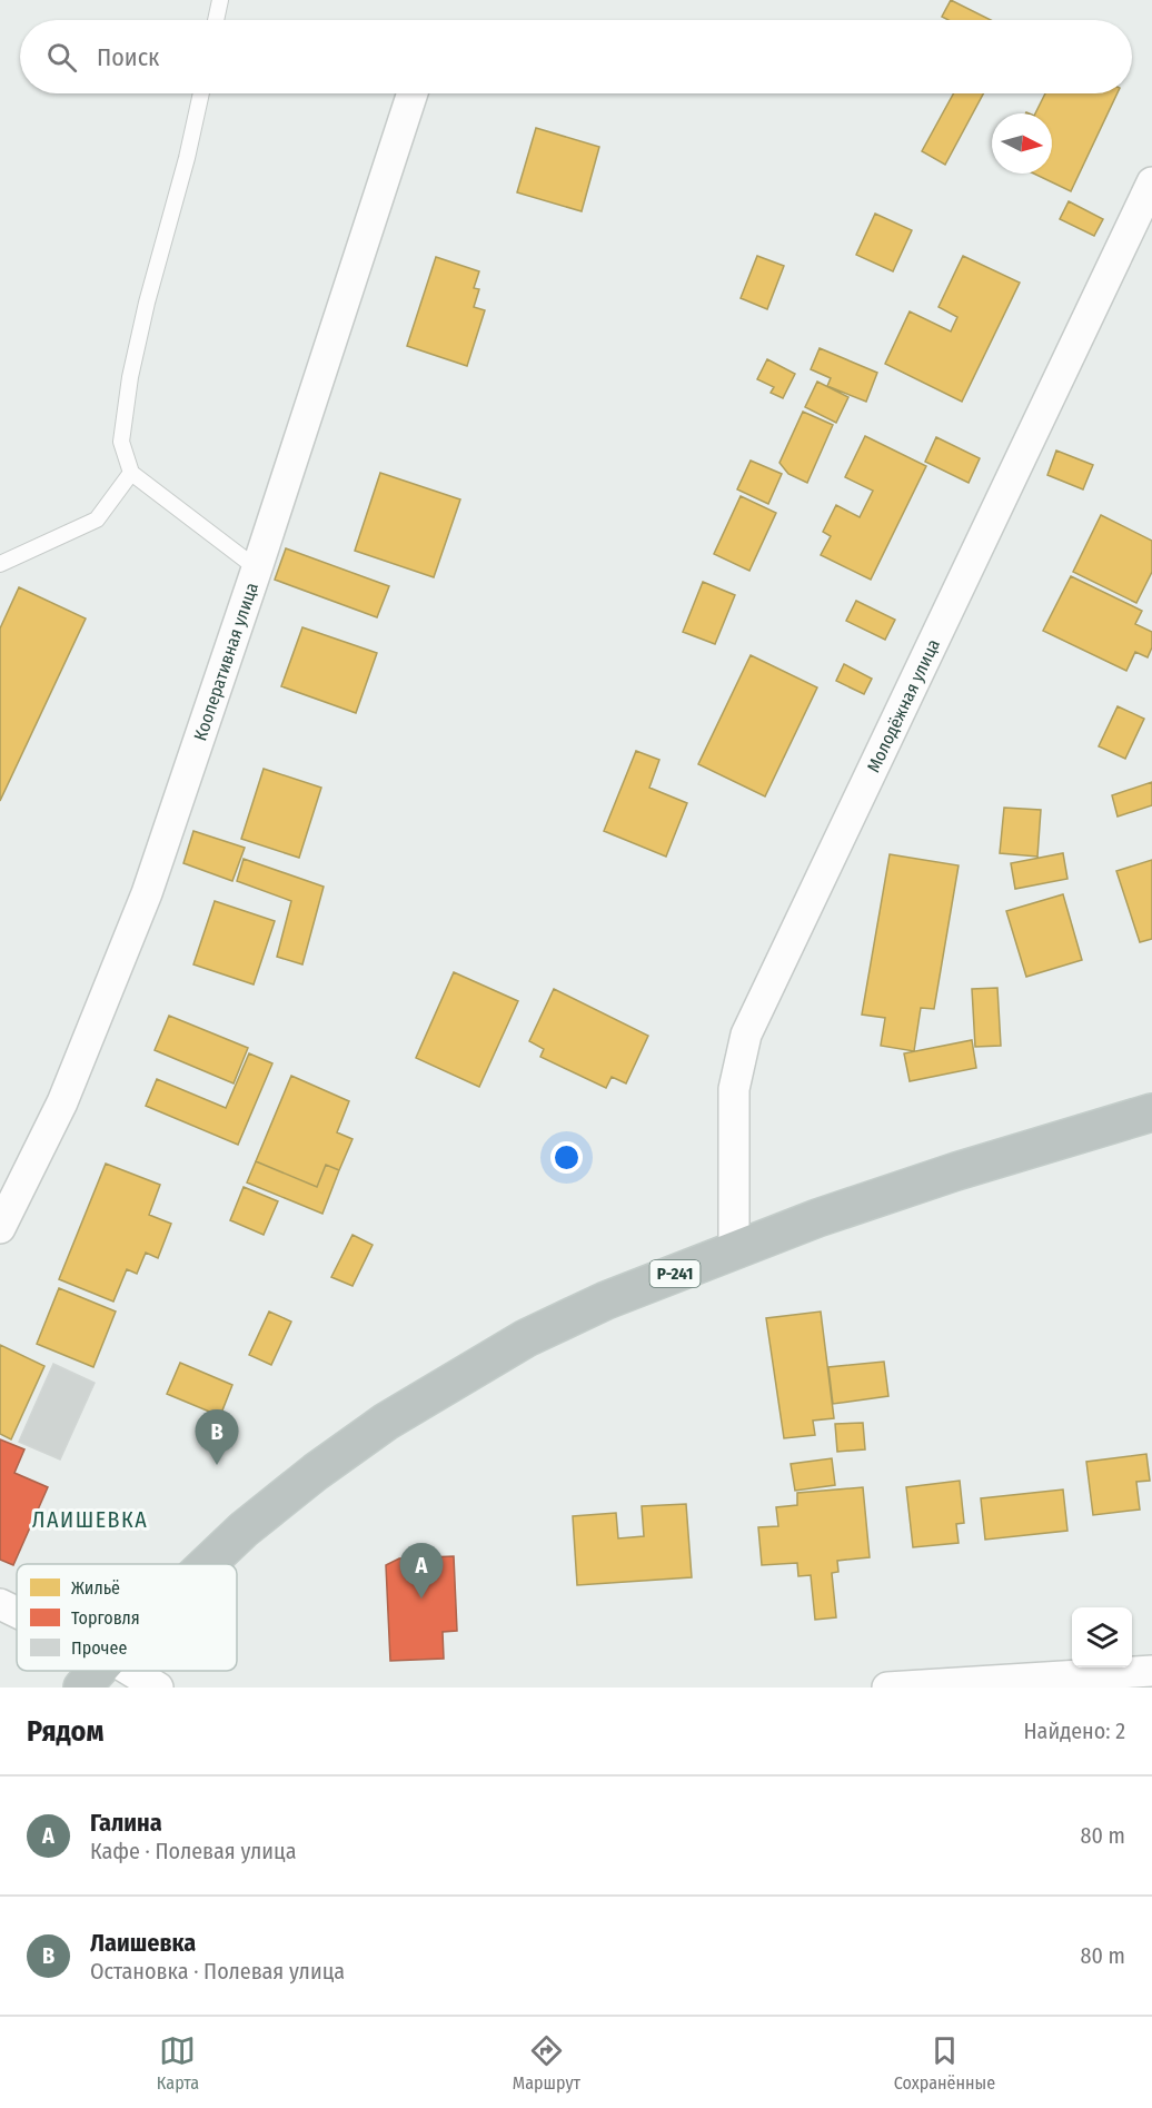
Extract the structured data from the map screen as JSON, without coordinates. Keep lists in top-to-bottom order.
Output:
{
  "streets": {
    "highway": ["Р-241"],
    "street": ["Кооперативная улица", "Молодёжная улица"]
  },
  "crossings": [
    ["Молодёжная улица", "Р-241"]
  ],
  "districts": ["ЛАИШЕВКА"],
  "legend": ["Жильё", "Торговля", "Прочее"],
  "north": "right",
  "page": {
    "search": "Поиск",
    "pins": ["B", "A"],
    "heading": ["Рядом", "Найдено: 2"],
    "list": [
      {
        "mark": "A",
        "name": "Галина",
        "note": "Кафе · Полевая улица",
        "value": "80 m"
      },
      {
        "mark": "B",
        "name": "Лаишевка",
        "note": "Остановка · Полевая улица",
        "value": "80 m"
      }
    ],
    "nav": ["Карта", "Маршрут", "Сохранённые"]
  }
}
